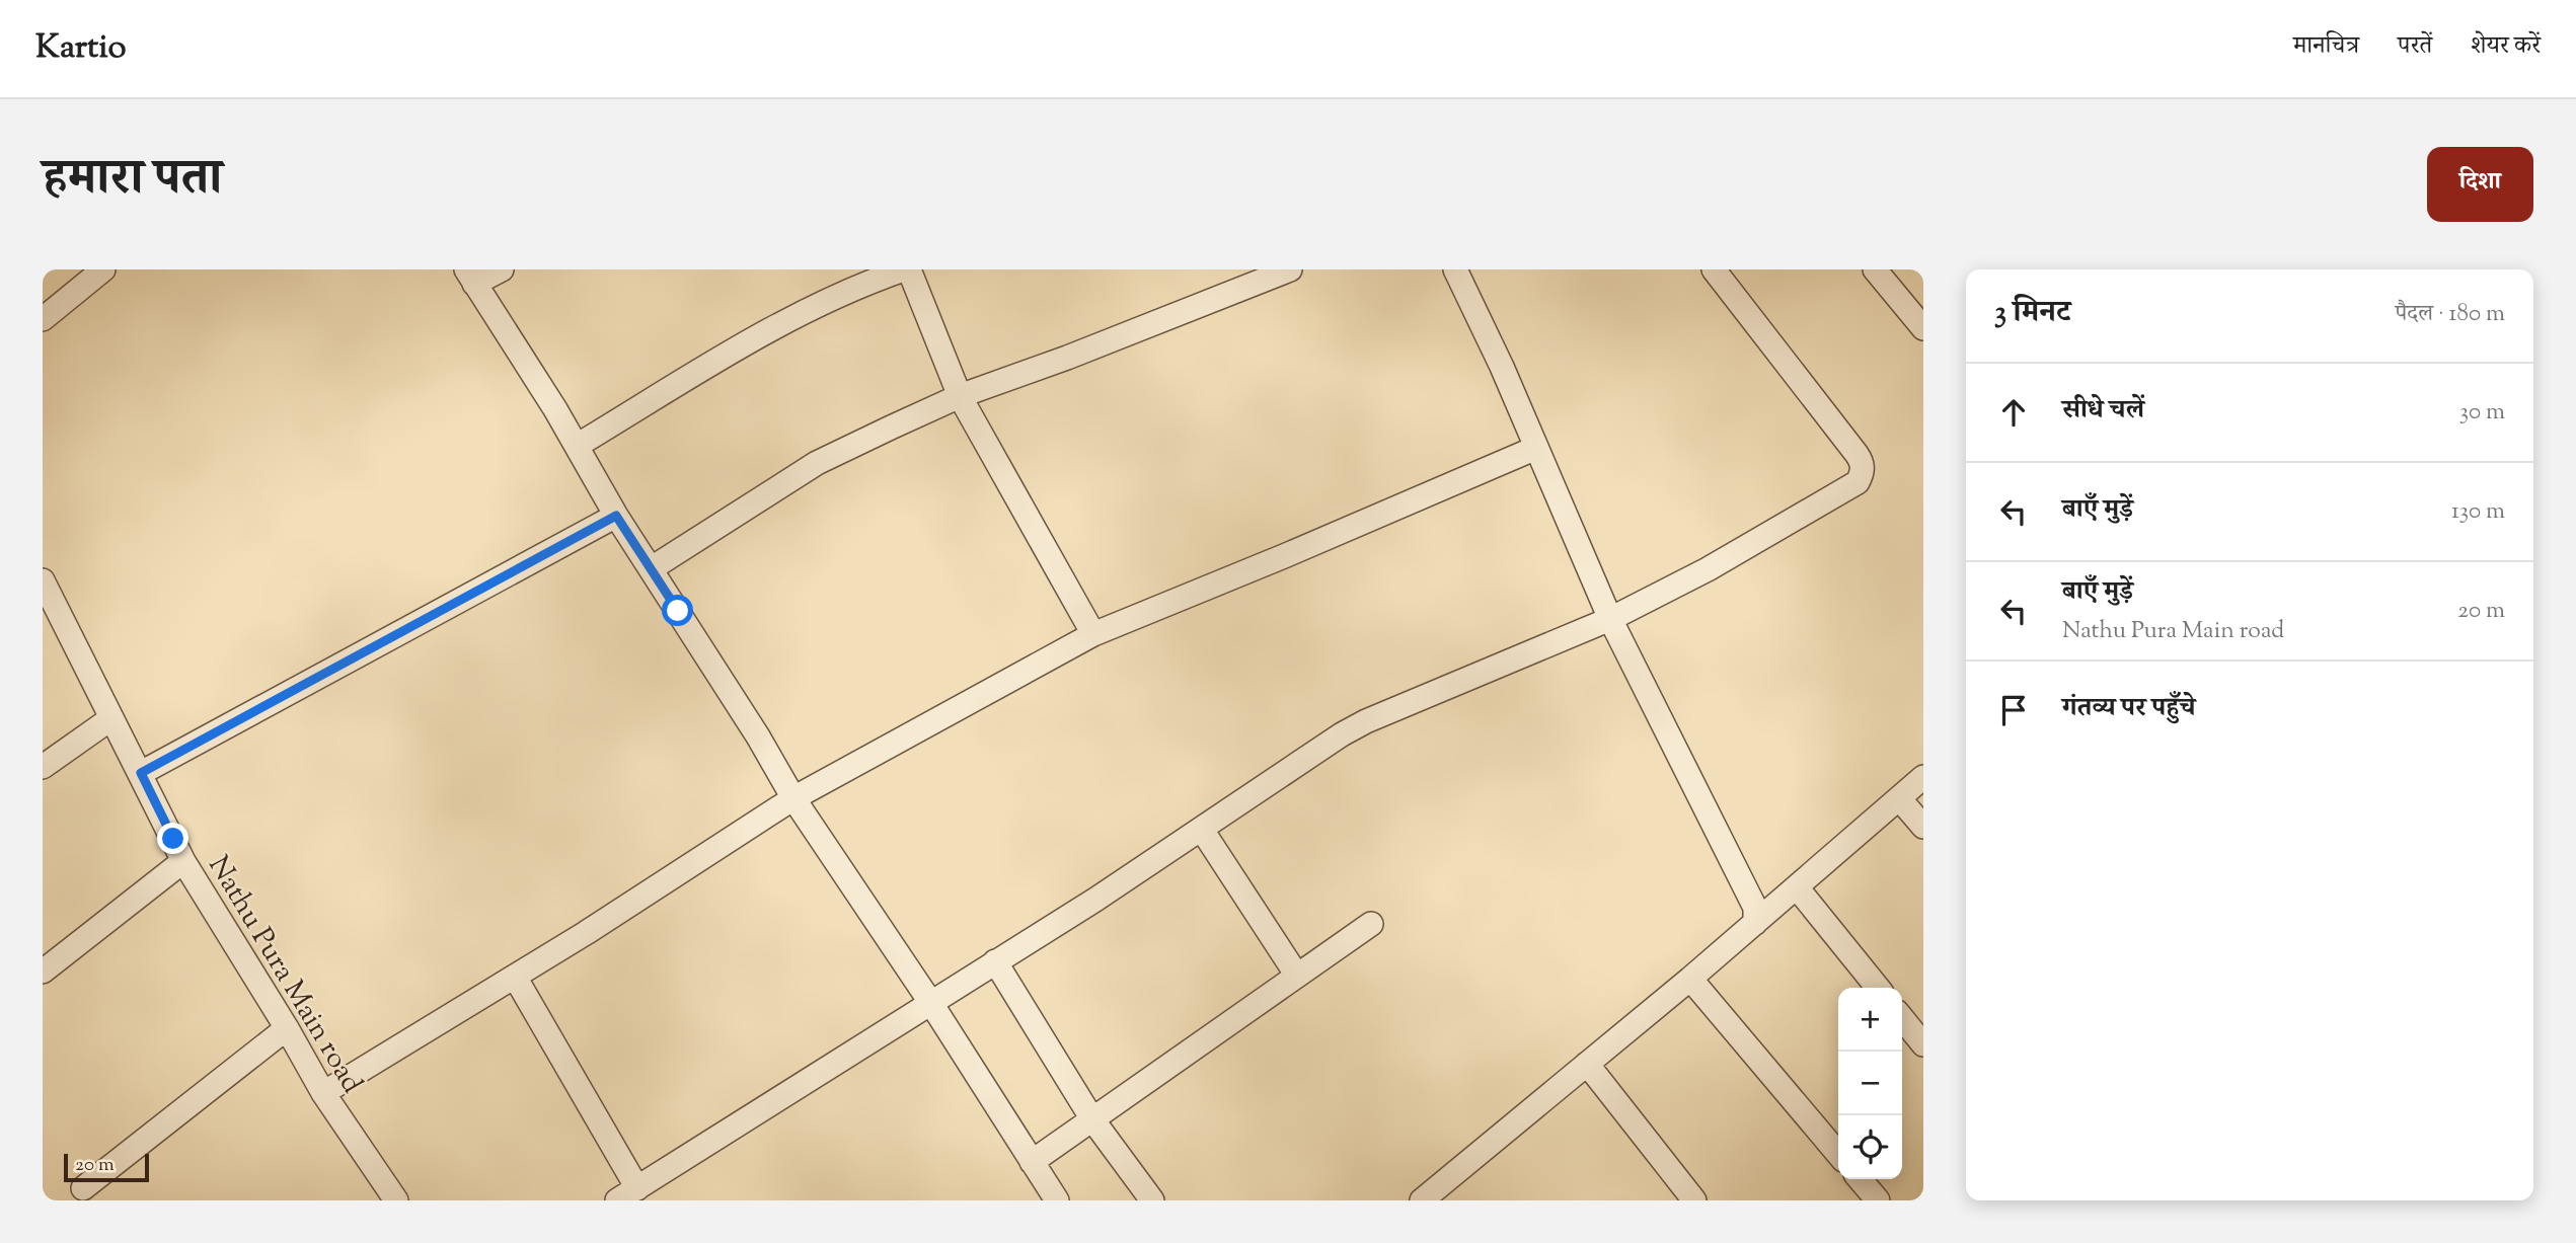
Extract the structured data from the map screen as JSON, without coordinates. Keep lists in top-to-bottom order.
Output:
{
  "streets": {
    "street": ["Nathu Pura Main road"]
  },
  "scale_bar": "20 m",
  "page": {
    "header": "Kartio",
    "nav": ["मानचित्र", "परतें", "शेयर करें"],
    "title": "हमारा पता",
    "buttons": "दिशा",
    "heading": ["3 मिनट", "पैदल · 180 m"],
    "list": [
      ["सीधे चलें", "30 m"],
      ["बाएँ मुड़ें", "130 m"],
      ["बाएँ मुड़ें", "Nathu Pura Main road", "20 m"],
      "गंतव्य पर पहुँचे"
    ],
    "map_buttons": ["+", "−"],
    "scale": "20 m"
  }
}
